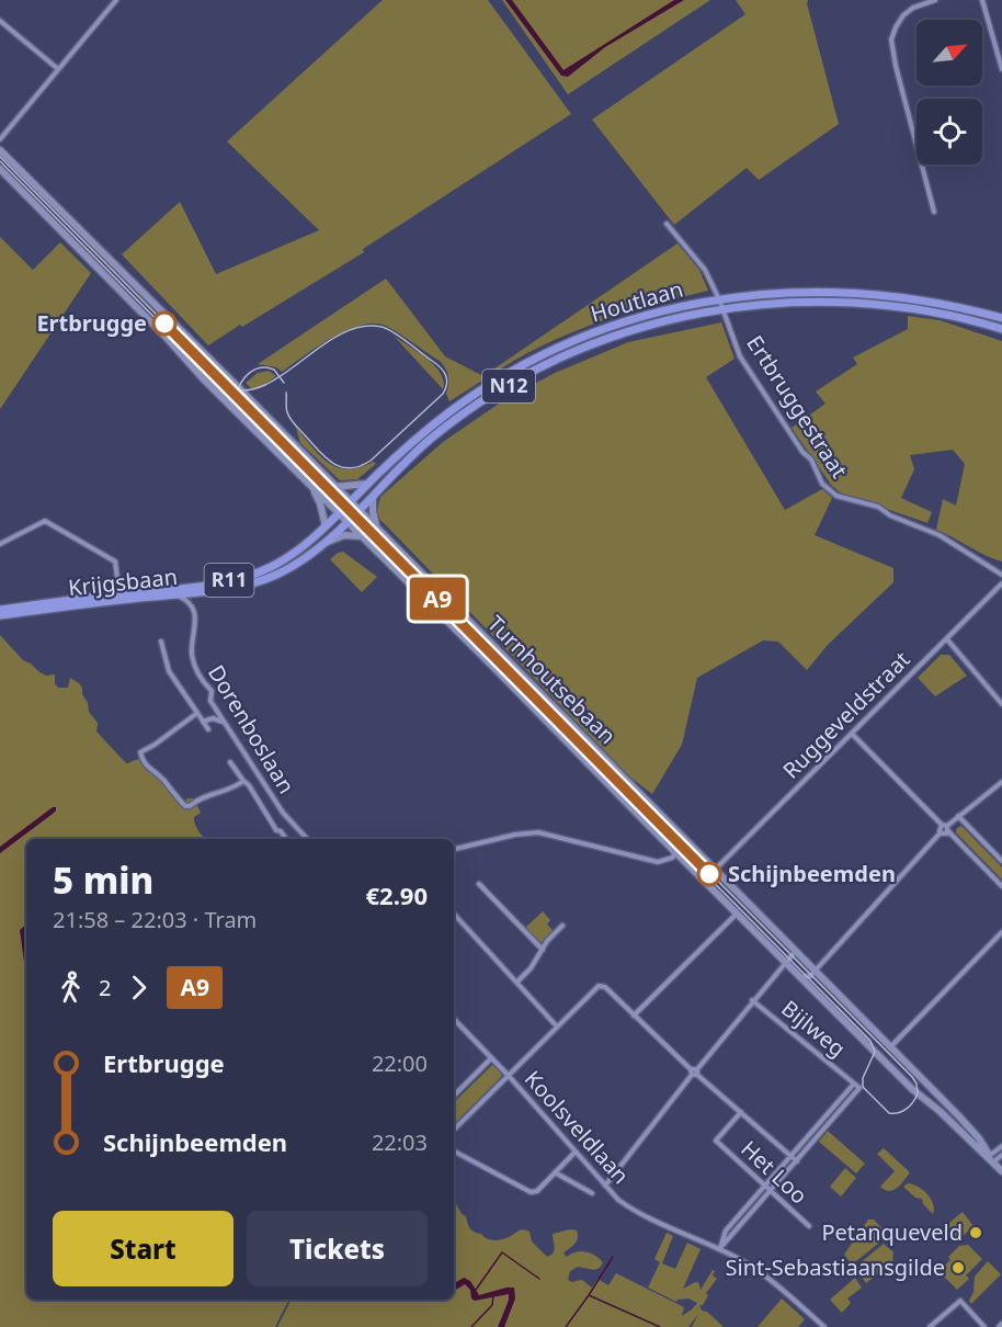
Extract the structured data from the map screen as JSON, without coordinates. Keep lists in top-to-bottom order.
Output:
{
  "streets": {
    "main road": [
      "Houtlaan",
      "N12",
      "R11",
      "Krijgsbaan",
      "Turnhoutsebaan"
    ],
    "street": [
      "Ertbruggestraat",
      "Ruggeveldstraat",
      "Dorenboslaan",
      "Bijlweg",
      "Koolsveldlaan",
      "Het Loo"
    ]
  },
  "crossings": [
    ["Houtlaan", "Ertbruggestraat"],
    ["Houtlaan", "Krijgsbaan"],
    ["Houtlaan", "Turnhoutsebaan"],
    ["Krijgsbaan", "Turnhoutsebaan"],
    ["Krijgsbaan", "Dorenboslaan"],
    ["Turnhoutsebaan", "Ruggeveldstraat"]
  ],
  "places": [
    "Ertbrugge",
    "Schijnbeemden",
    "Petanqueveld",
    "Sint-Sebastiaansgilde"
  ],
  "lines": ["tram line A9"],
  "north": "top right",
  "page": {
    "on_map": "A9",
    "heading": ["5 min", "21:58 – 22:03 · Tram", "€2.90"],
    "legs": ["2", "A9"],
    "list": [
      {
        "name": "Ertbrugge",
        "value": "22:00"
      },
      {
        "name": "Schijnbeemden",
        "value": "22:03"
      }
    ],
    "buttons": ["Start", "Tickets"]
  }
}
